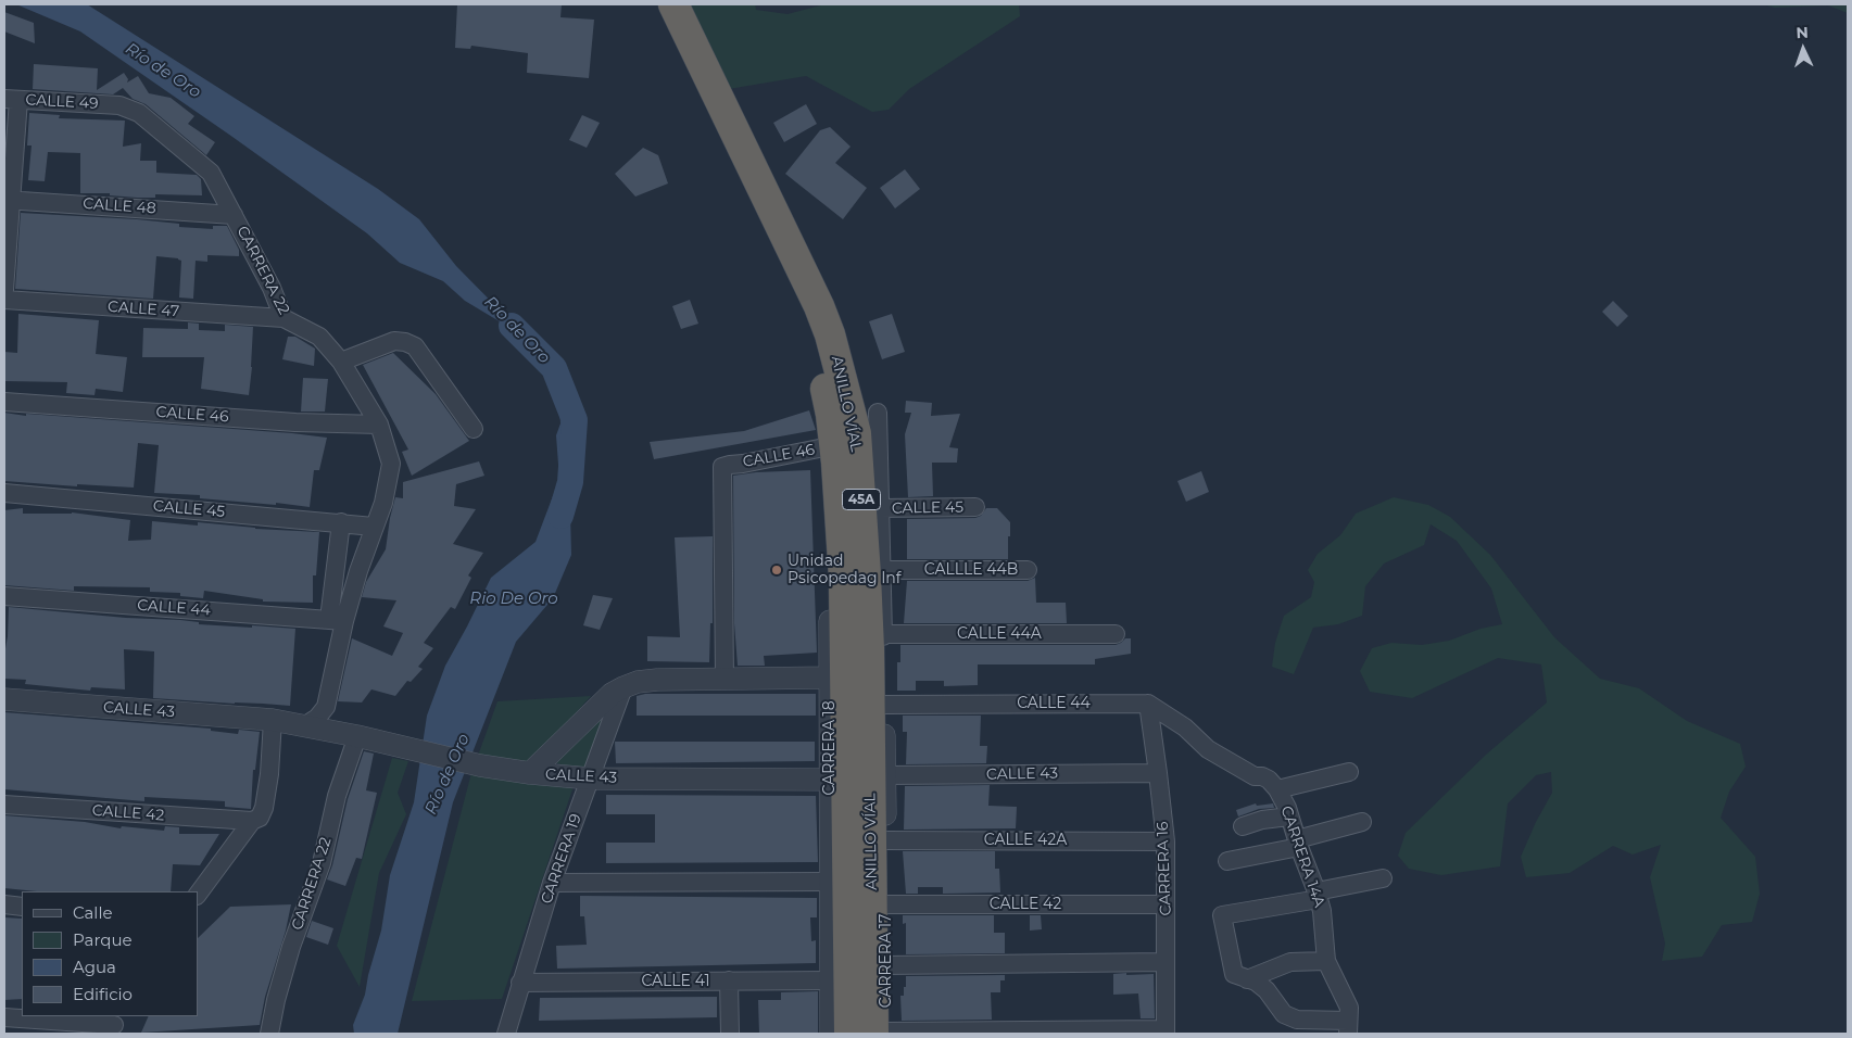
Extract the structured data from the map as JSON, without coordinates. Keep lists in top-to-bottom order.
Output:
{
  "streets": {
    "highway": ["ANILLO VÍAL", "45A"],
    "street": [
      "CALLE 49",
      "CALLE 48",
      "CARRERA 22",
      "CALLE 47",
      "CALLE 46",
      "CALLE 45",
      "CALLLE 44B",
      "CALLE 44",
      "CALLE 44A",
      "CALLE 43",
      "CARRERA 18",
      "CALLE 42",
      "CALLE 42A",
      "CARRERA 14A",
      "CARRERA 19",
      "CARRERA 16",
      "CARRERA 17",
      "CALLE 41"
    ]
  },
  "crossings": [
    ["CALLE 49", "CARRERA 22"],
    ["CALLE 48", "CARRERA 22"],
    ["CARRERA 22", "CALLE 47"],
    ["CARRERA 22", "CALLE 46"],
    ["CARRERA 22", "CALLE 45"],
    ["CARRERA 22", "CALLE 44"],
    ["CARRERA 22", "CALLE 43"],
    ["ANILLO VÍAL", "CALLE 46"],
    ["ANILLO VÍAL", "CALLE 44A"],
    ["ANILLO VÍAL", "CARRERA 18"],
    ["ANILLO VÍAL", "CARRERA 17"],
    ["CALLE 46", "CARRERA 18"],
    ["CALLE 45", "CARRERA 17"],
    ["CALLLE 44B", "CARRERA 17"],
    ["CALLE 44", "CARRERA 14A"],
    ["CALLE 44", "CARRERA 16"],
    ["CALLE 44", "CARRERA 17"],
    ["CALLE 44A", "CARRERA 17"],
    ["CALLE 43", "CARRERA 18"],
    ["CALLE 43", "CARRERA 19"],
    ["CALLE 43", "CARRERA 16"],
    ["CALLE 43", "CARRERA 17"],
    ["CARRERA 18", "CALLE 41"],
    ["CALLE 42", "CARRERA 16"],
    ["CALLE 42", "CARRERA 17"],
    ["CALLE 42A", "CARRERA 16"],
    ["CALLE 42A", "CARRERA 17"],
    ["CARRERA 14A", "CARRERA 16"],
    ["CARRERA 19", "CALLE 41"]
  ],
  "water": ["Río de Oro", "Rio De Oro"],
  "places": ["Unidad Psicopedag Inf"],
  "legend": [
    "Calle",
    "Parque",
    "Agua",
    "Edificio"
  ],
  "north": "top"
}
